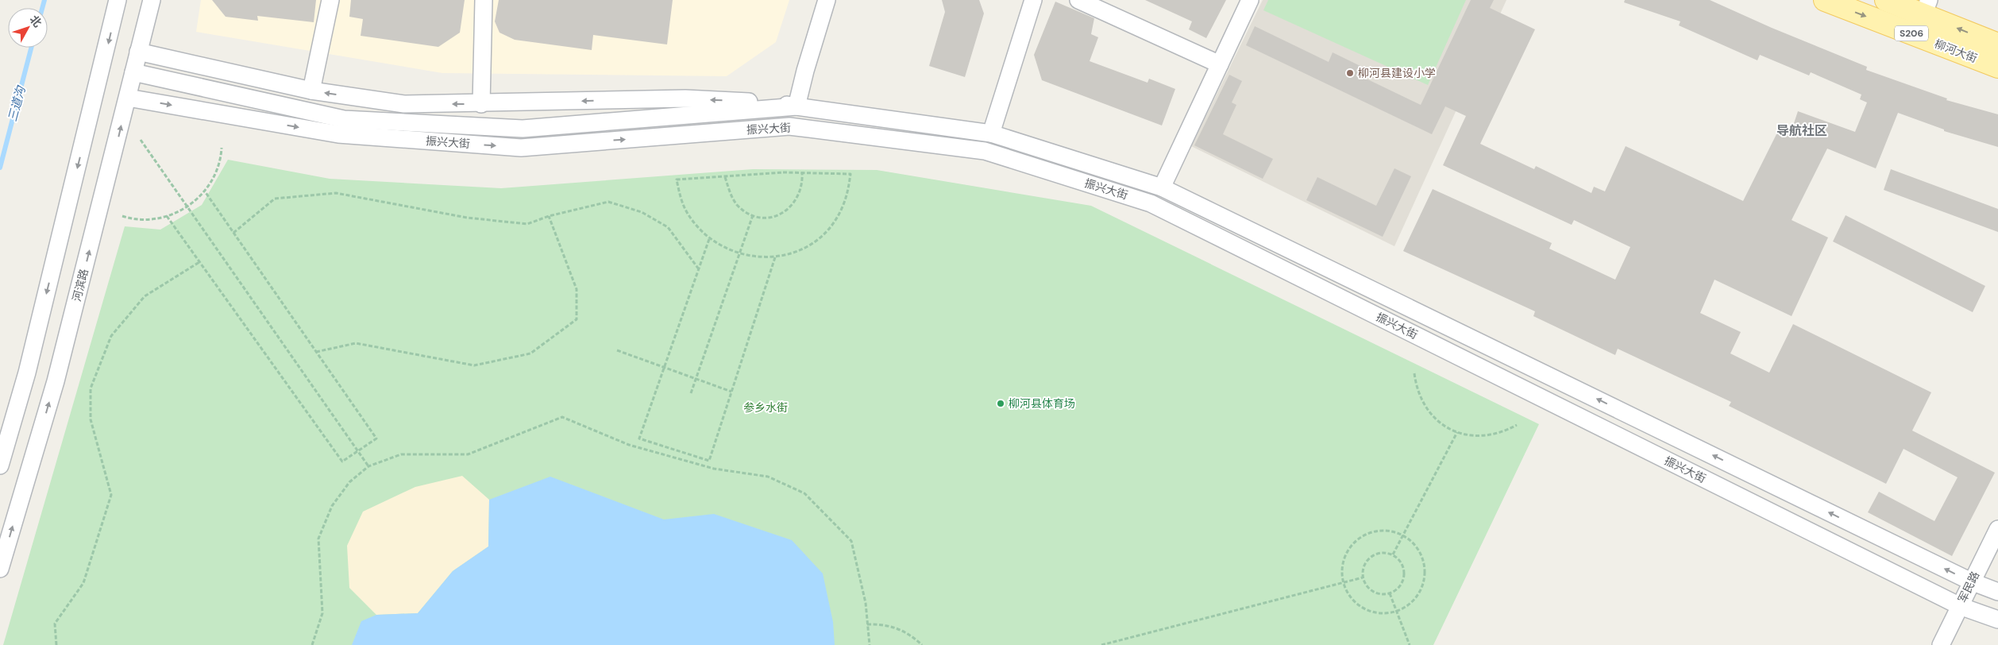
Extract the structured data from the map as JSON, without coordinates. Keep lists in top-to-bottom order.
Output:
{
  "streets": {
    "main road": ["S206", "柳河大街"],
    "street": ["振兴大街", "河滨路", "军民路"]
  },
  "crossings": [
    ["振兴大街", "河滨路"],
    ["振兴大街", "军民路"]
  ],
  "districts": ["导航社区"],
  "water": ["三道沟"],
  "parks": ["参乡水街"],
  "places": ["柳河县建设小学", "柳河县体育场"],
  "north": "top right"
}
